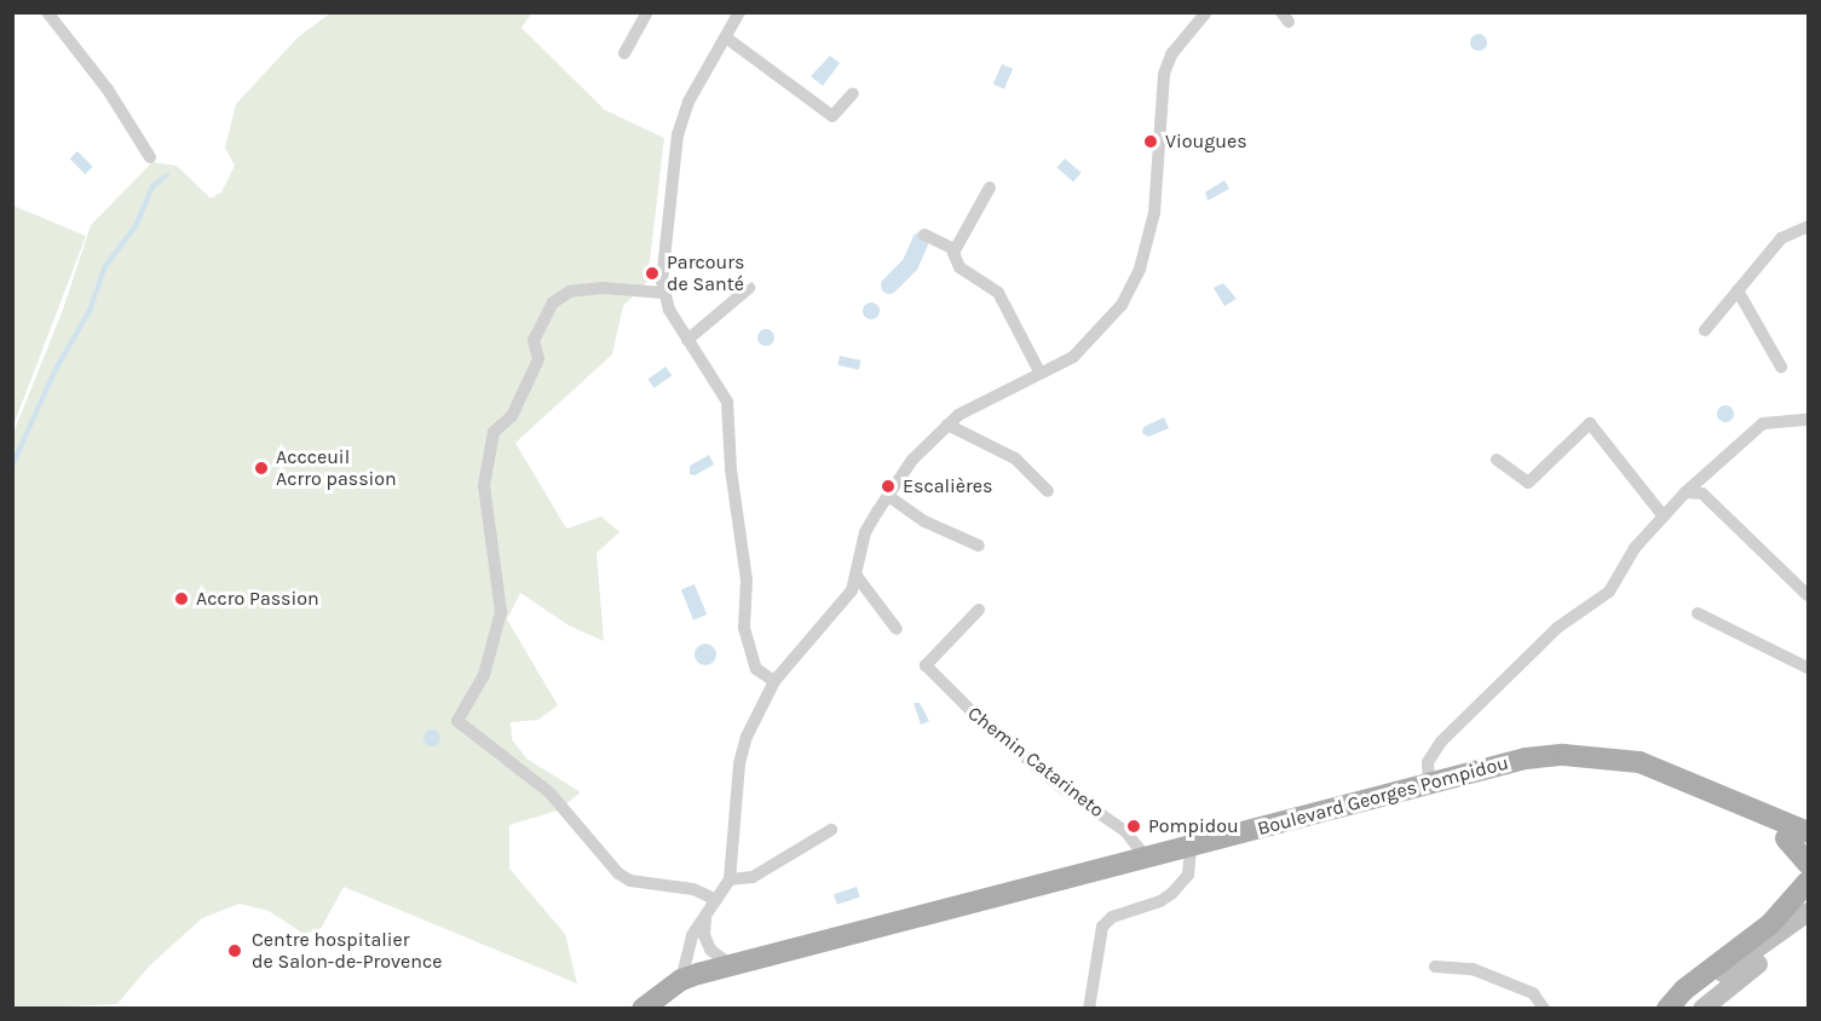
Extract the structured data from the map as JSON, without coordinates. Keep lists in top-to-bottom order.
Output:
{
  "streets": {
    "main road": ["Boulevard Georges Pompidou"],
    "street": ["Chemin Catarineto"]
  },
  "crossings": [
    ["Chemin Catarineto", "Boulevard Georges Pompidou"]
  ],
  "places": [
    "Viougues",
    "Parcours de Santé",
    "Accceuil Acrro passion",
    "Escalières",
    "Accro Passion",
    "Pompidou",
    "Centre hospitalier de Salon-de-Provence"
  ]
}
